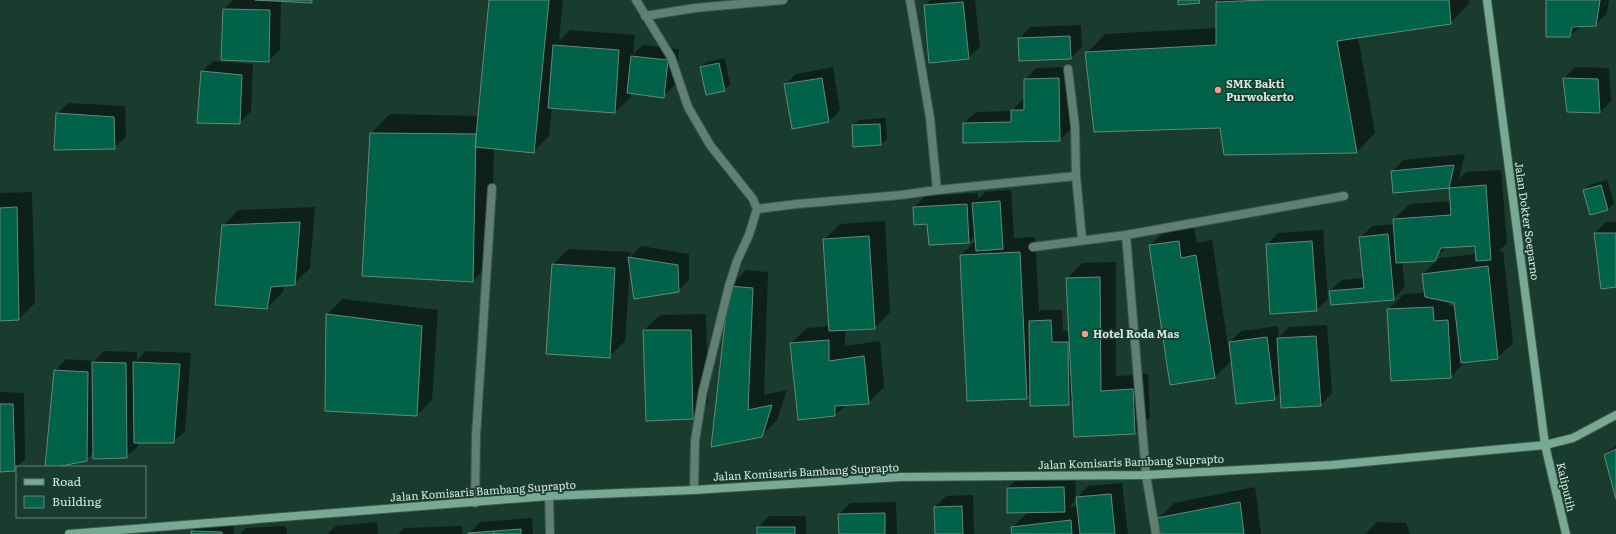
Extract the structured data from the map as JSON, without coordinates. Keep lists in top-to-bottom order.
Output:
{
  "streets": {
    "main road": ["Jalan Dokter Soeparno", "Jalan Komisaris Bambang Suprapto", "Kaliputih"]
  },
  "crossings": [
    ["Jalan Dokter Soeparno", "Jalan Komisaris Bambang Suprapto"],
    ["Jalan Dokter Soeparno", "Kaliputih"],
    ["Jalan Komisaris Bambang Suprapto", "Kaliputih"]
  ],
  "places": ["SMK Bakti Purwokerto", "Hotel Roda Mas"],
  "legend": ["Road", "Building"]
}
